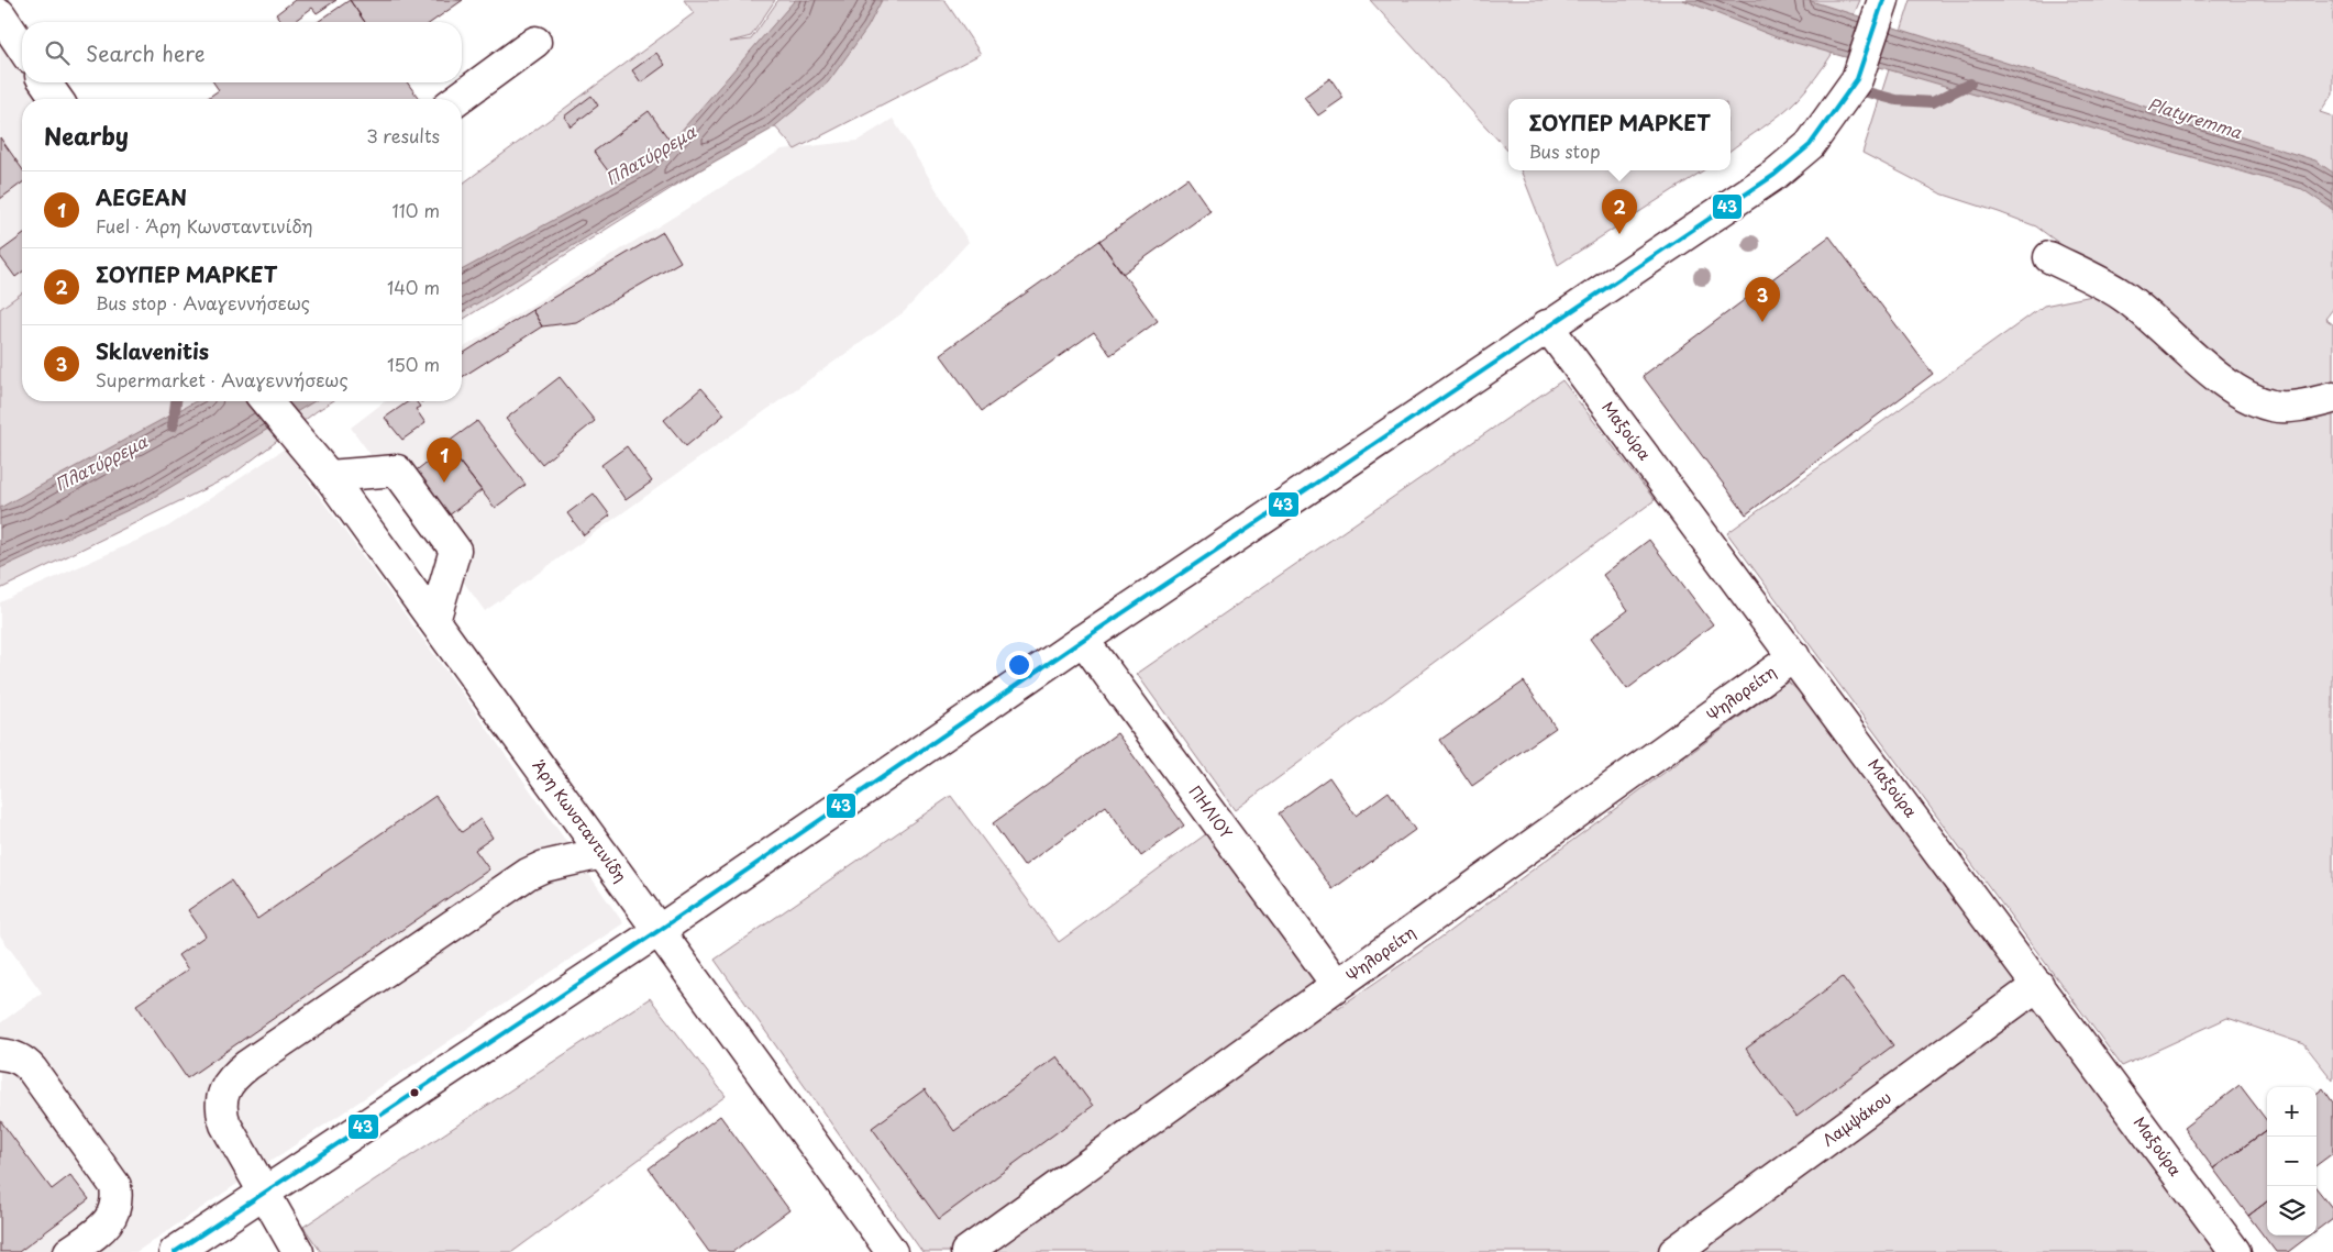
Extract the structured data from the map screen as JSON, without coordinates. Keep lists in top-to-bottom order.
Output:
{
  "streets": {
    "street": [
      "Μαξούρα",
      "Ψηλορείτη",
      "ΠΗΛΙΟΥ",
      "Άρη Κωνσταντινίδη",
      "Λαμψάκου"
    ]
  },
  "crossings": [
    ["Μαξούρα", "Ψηλορείτη"],
    ["Μαξούρα", "Λαμψάκου"],
    ["Ψηλορείτη", "ΠΗΛΙΟΥ"]
  ],
  "water": ["Platyremma", "Πλατύρρεμα"],
  "lines": ["transit line 43"],
  "page": {
    "search": "Search here",
    "popup": ["ΣΟΥΠΕΡ ΜΑΡΚΕΤ", "Bus stop"],
    "heading": ["Nearby", "3 results"],
    "list": [
      {
        "mark": "1",
        "name": "AEGEAN",
        "note": "Fuel · Άρη Κωνσταντινίδη",
        "value": "110 m"
      },
      {
        "mark": "2",
        "name": "ΣΟΥΠΕΡ ΜΑΡΚΕΤ",
        "note": "Bus stop · Αναγεννήσεως",
        "value": "140 m"
      },
      {
        "mark": "3",
        "name": "Sklavenitis",
        "note": "Supermarket · Αναγεννήσεως",
        "value": "150 m"
      }
    ],
    "pins": ["2", "3", "1"],
    "map_buttons": ["+", "−"]
  }
}
